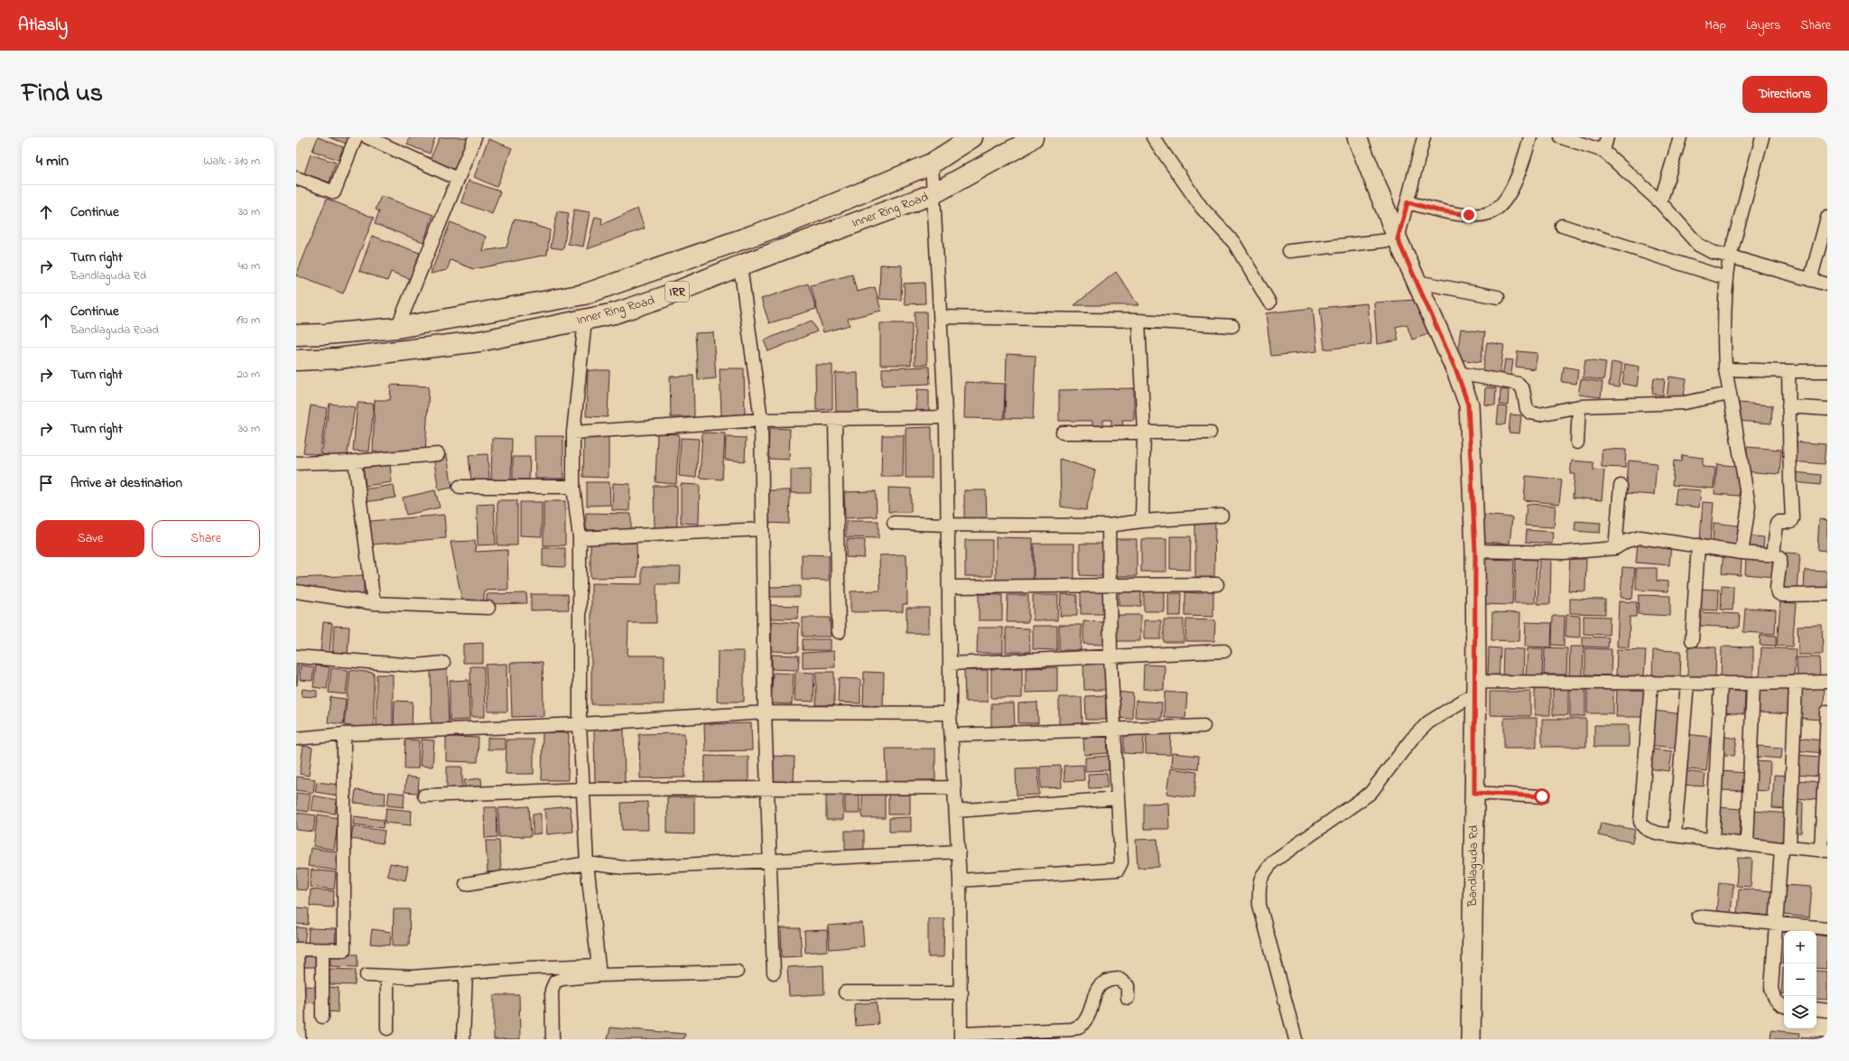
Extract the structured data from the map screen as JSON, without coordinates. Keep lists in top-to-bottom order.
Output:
{
  "streets": {
    "highway": ["Inner Ring Road", "IRR"],
    "street": ["Bandlaguda Rd"]
  },
  "page": {
    "header": "Atlasly",
    "nav": ["Map", "Layers", "Share"],
    "title": "Find us",
    "buttons": [
      "Directions",
      ["Save", "Share"]
    ],
    "heading": ["4 min", "Walk · 310 m"],
    "list": [
      ["Continue", "30 m"],
      ["Turn right", "Bandlaguda Rd", "40 m"],
      ["Continue", "Bandlaguda Road", "190 m"],
      ["Turn right", "20 m"],
      ["Turn right", "30 m"],
      "Arrive at destination"
    ],
    "map_buttons": ["+", "−"]
  }
}
